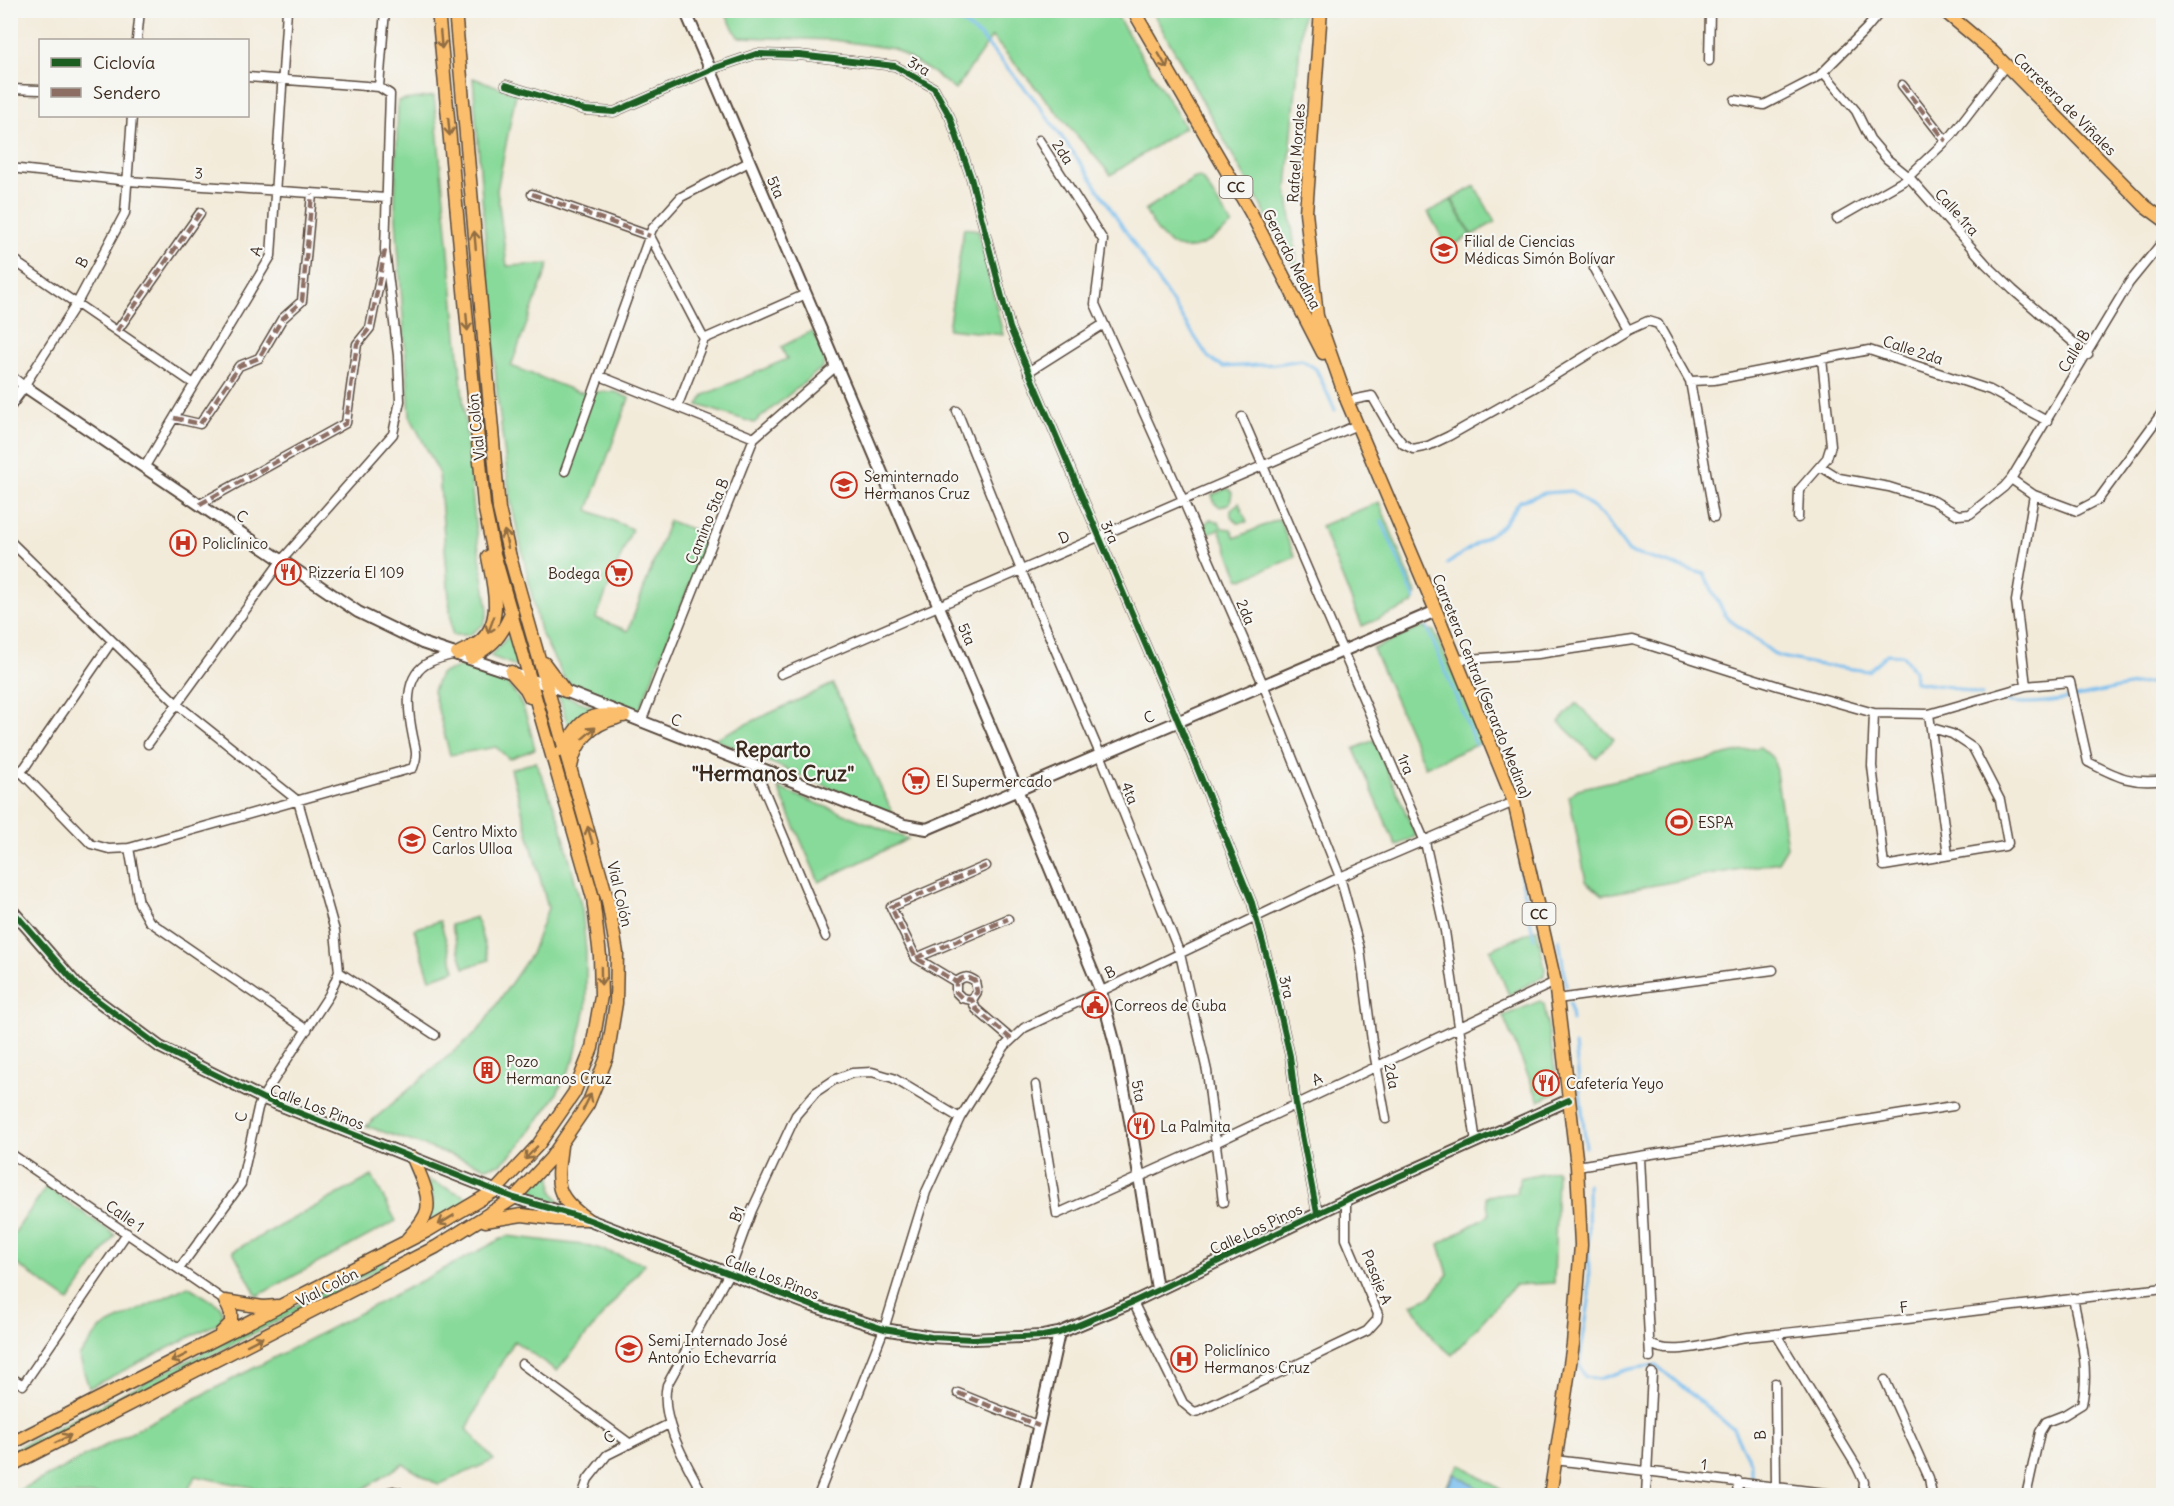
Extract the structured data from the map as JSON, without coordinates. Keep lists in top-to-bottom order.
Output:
{
  "streets": {
    "main road": [
      "Carretera de Viñales",
      "Rafael Morales",
      "CC",
      "Gerardo Medina",
      "Vial Colón",
      "Carretera Central (Gerardo Medina)"
    ],
    "street": [
      "3ra",
      "2da",
      "3",
      "5ta",
      "Calle 1ra",
      "A",
      "B",
      "Calle 2da",
      "Calle B",
      "C",
      "Camino 5ta B",
      "D",
      "1ra",
      "4ta",
      "Calle Los Pinos",
      "B1",
      "Calle 1",
      "Pasaje A",
      "F",
      "1"
    ]
  },
  "crossings": [
    ["3ra", "5ta"],
    ["3ra", "A"],
    ["3ra", "B"],
    ["3ra", "C"],
    ["3ra", "D"],
    ["3ra", "Calle Los Pinos"],
    ["2da", "A"],
    ["2da", "B"],
    ["2da", "C"],
    ["2da", "D"],
    ["Rafael Morales", "Gerardo Medina"],
    ["Rafael Morales", "Carretera Central (Gerardo Medina)"],
    ["3", "A"],
    ["3", "B"],
    ["5ta", "A"],
    ["5ta", "B"],
    ["5ta", "C"],
    ["5ta", "Camino 5ta B"],
    ["5ta", "D"],
    ["5ta", "Calle Los Pinos"],
    ["Calle 1ra", "Calle B"],
    ["A", "C"],
    ["A", "Carretera Central (Gerardo Medina)"],
    ["A", "1ra"],
    ["A", "4ta"],
    ["Gerardo Medina", "Carretera Central (Gerardo Medina)"],
    ["B", "C"],
    ["B", "Carretera Central (Gerardo Medina)"],
    ["B", "1ra"],
    ["B", "4ta"],
    ["B", "Calle Los Pinos"],
    ["B", "B1"],
    ["B", "1"],
    ["Calle 2da", "Calle B"],
    ["Vial Colón", "C"],
    ["Vial Colón", "Calle Los Pinos"],
    ["C", "Camino 5ta B"],
    ["C", "Carretera Central (Gerardo Medina)"],
    ["C", "1ra"],
    ["C", "4ta"],
    ["C", "Calle Los Pinos"],
    ["C", "B1"],
    ["C", "Calle 1"],
    ["D", "Carretera Central (Gerardo Medina)"],
    ["D", "1ra"],
    ["D", "4ta"],
    ["Carretera Central (Gerardo Medina)", "Calle Los Pinos"],
    ["Carretera Central (Gerardo Medina)", "1"],
    ["1ra", "Calle Los Pinos"],
    ["Calle Los Pinos", "B1"],
    ["Calle Los Pinos", "Pasaje A"]
  ],
  "one_way": ["Gerardo Medina"],
  "districts": ["Reparto \"Hermanos Cruz\""],
  "places": {
    "school or university": [
      "Filial de Ciencias Médicas Simón Bolívar",
      "Seminternado Hermanos Cruz",
      "Centro Mixto Carlos Ulloa",
      "Semi Internado José Antonio Echevarría"
    ],
    "hospital": ["Policlínico", "Policlínico Hermanos Cruz"],
    "restaurant": ["Pizzería El 109", "Cafetería Yeyo", "La Palmita"],
    "supermarket": ["Bodega", "El Supermercado"],
    "sports": ["ESPA"],
    "public building": ["Correos de Cuba"],
    "building": ["Pozo Hermanos Cruz"]
  },
  "legend": ["Ciclovía", "Sendero"]
}
